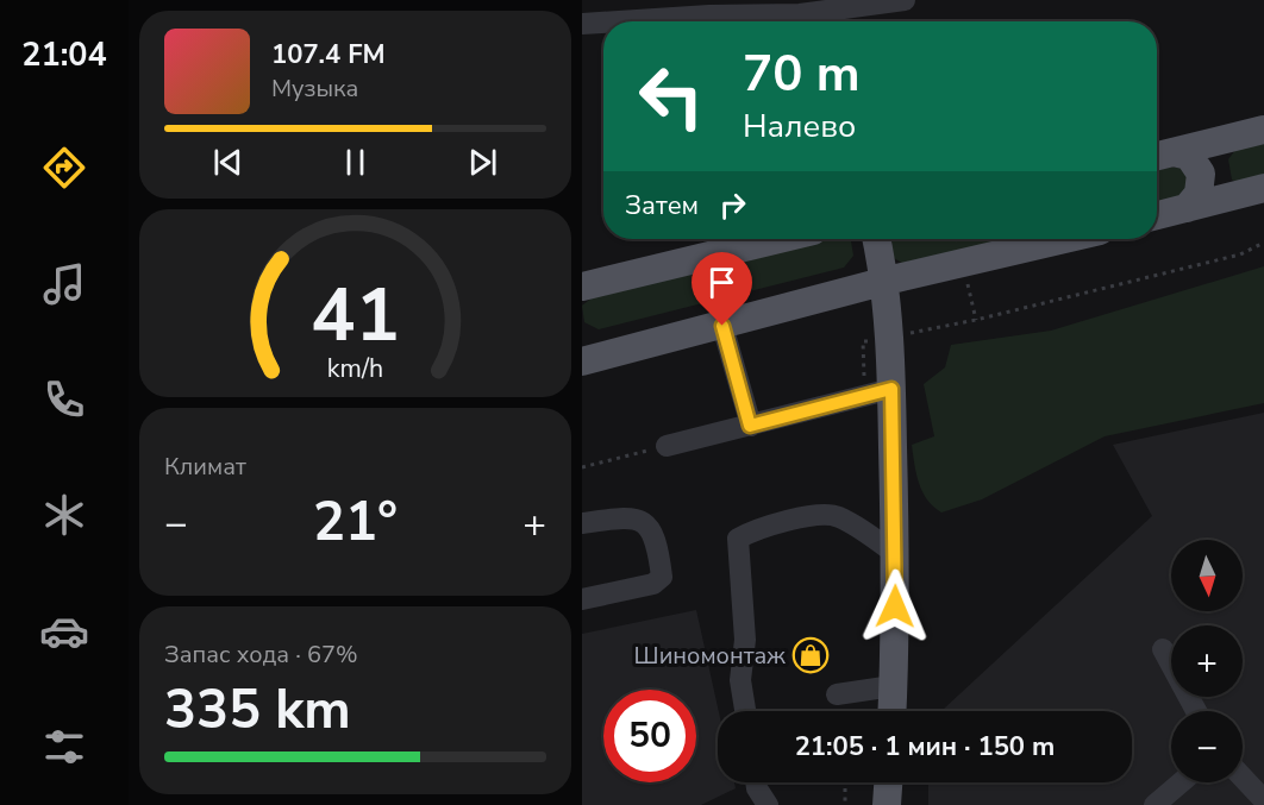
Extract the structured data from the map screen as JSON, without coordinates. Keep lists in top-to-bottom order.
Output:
{
  "places": {
    "shop": ["Шиномонтаж"]
  },
  "north": "bottom",
  "page": {
    "tabs": "21:04",
    "turn": ["70 m", "Налево"],
    "song": ["107.4 FM", "Музыка"],
    "then": "Затем",
    "tile": [
      "Климат",
      ["Запас хода · 67%", "335 km"]
    ],
    "heat": ["−", "21°", "+"],
    "map_buttons": ["+", "−"],
    "limit": "50",
    "trip": "21:05 · 1 мин · 150 m",
    "gauge": ["41", "km/h"]
  }
}
